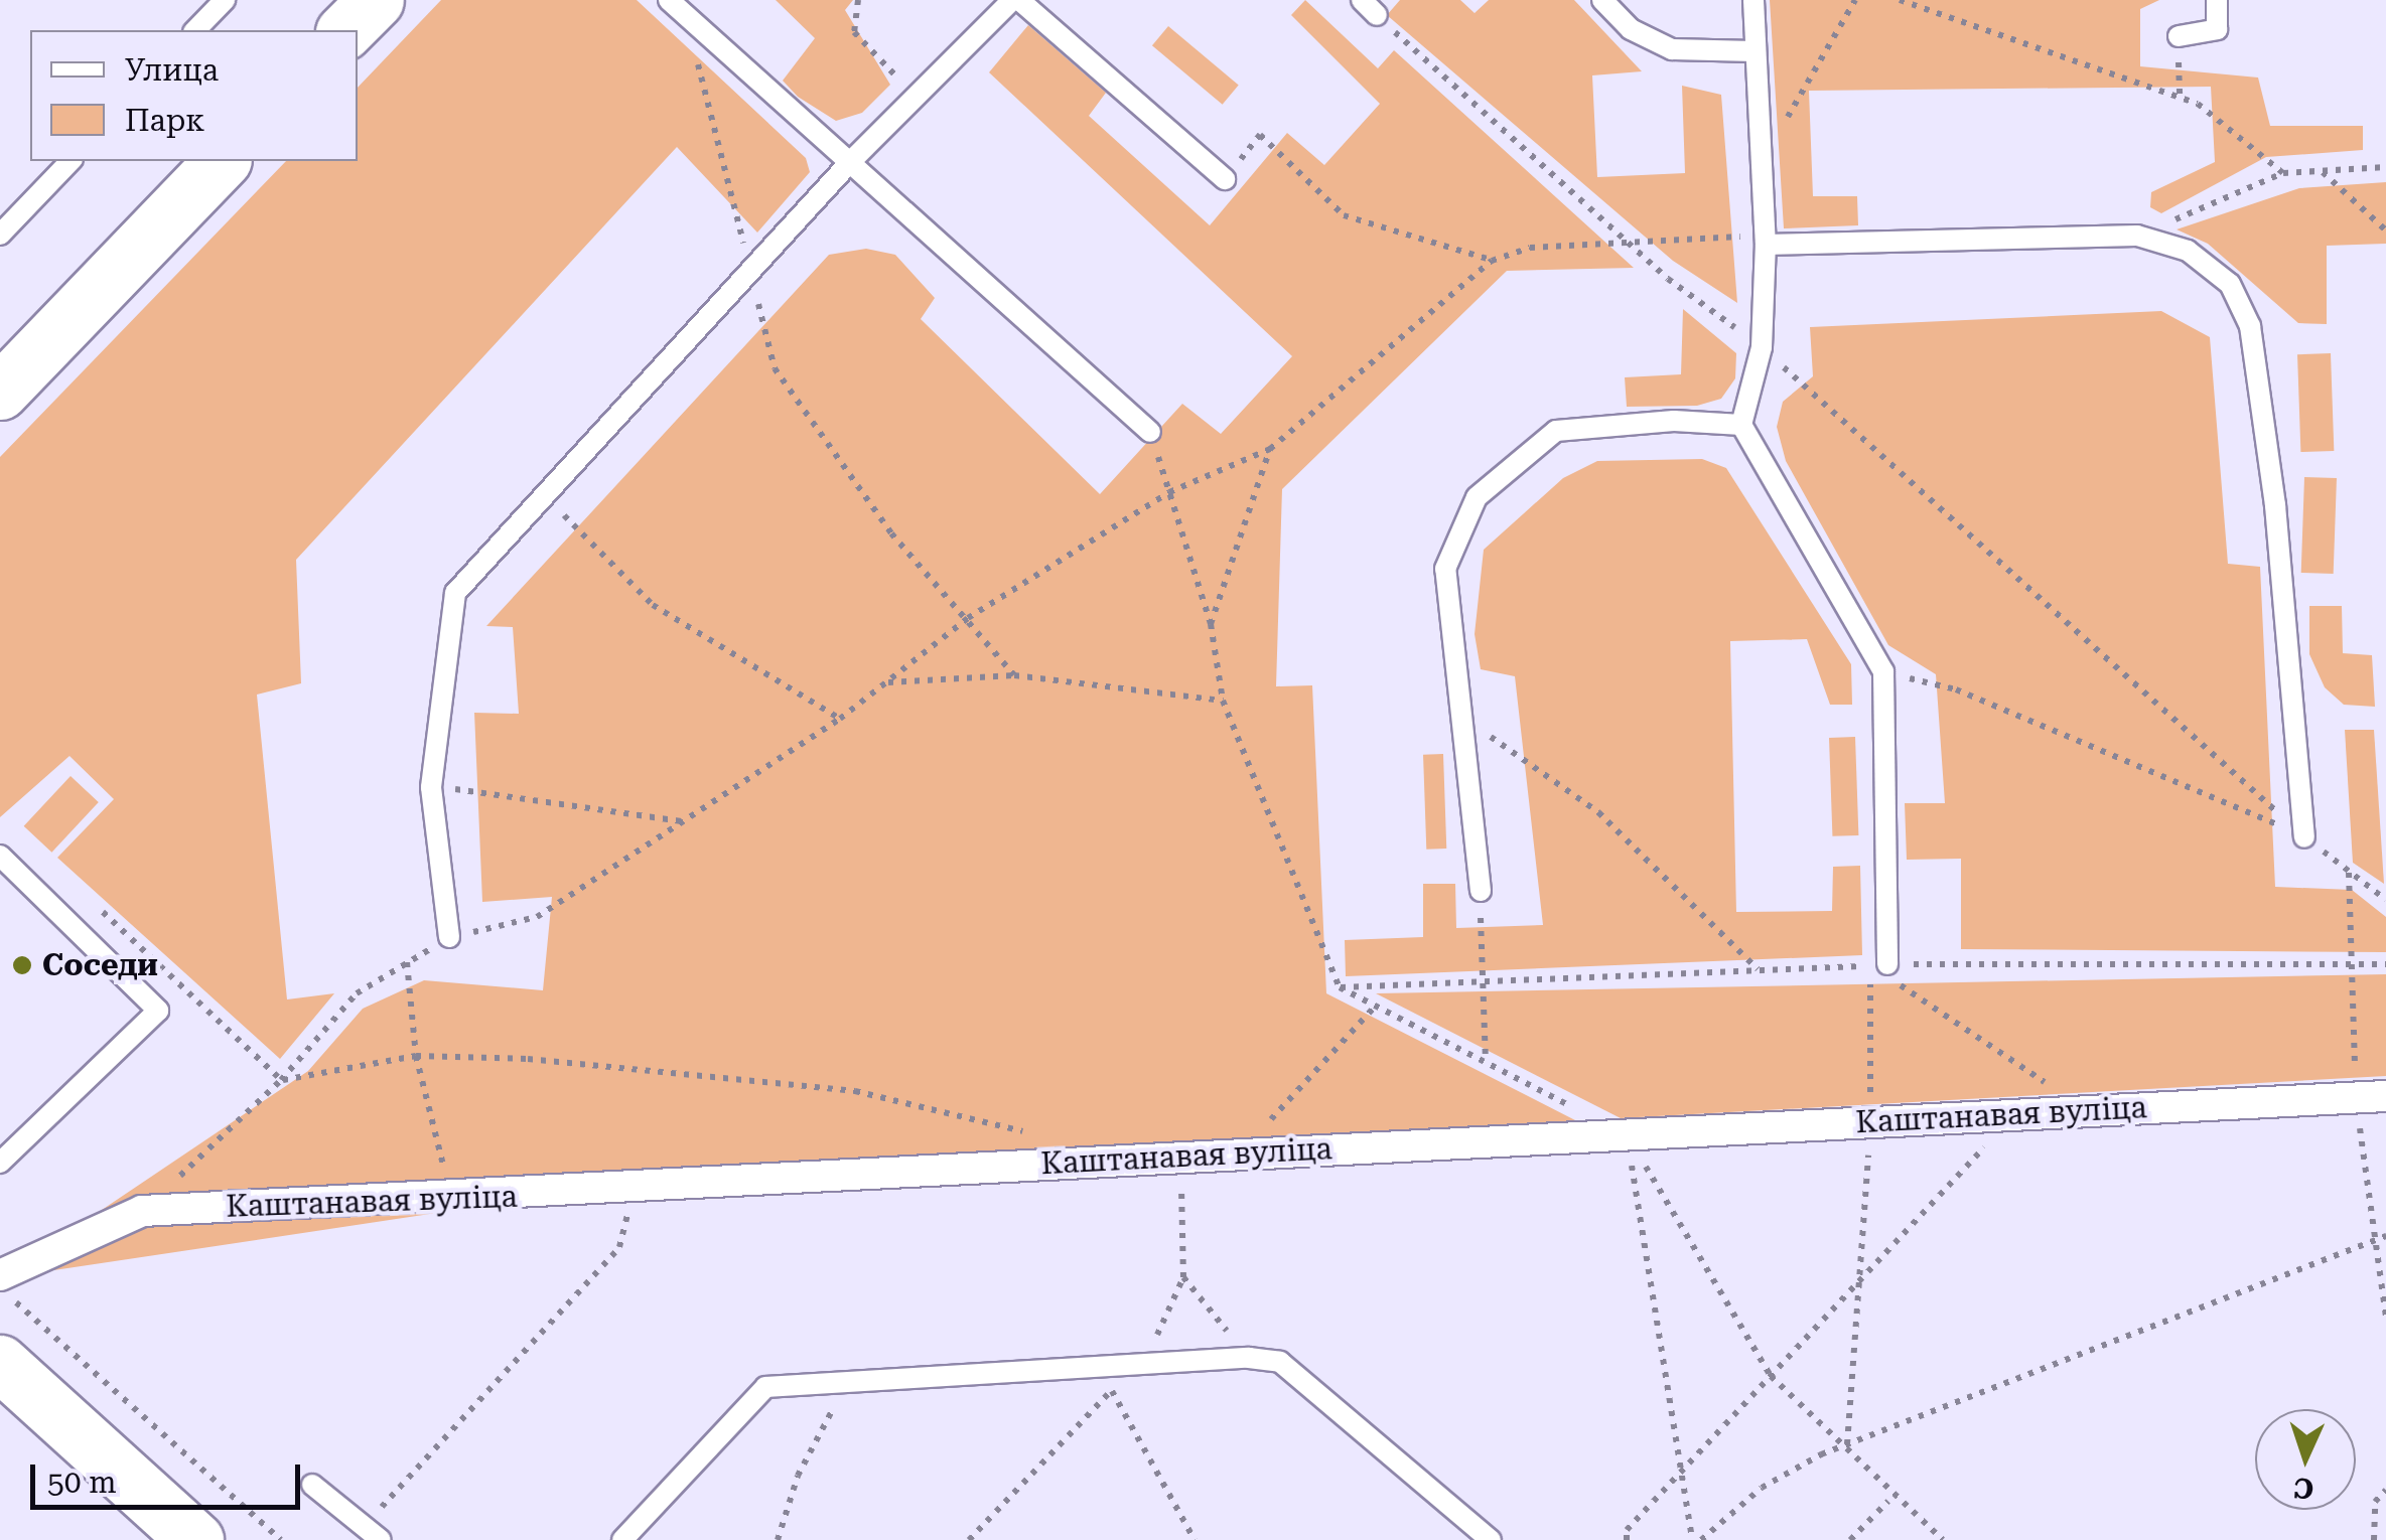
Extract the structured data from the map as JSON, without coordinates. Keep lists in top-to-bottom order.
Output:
{
  "streets": {
    "street": ["Каштанавая вуліца"]
  },
  "places": ["Соседи"],
  "legend": ["Улица", "Парк"],
  "scale_bar": "50 m",
  "north": "bottom"
}
